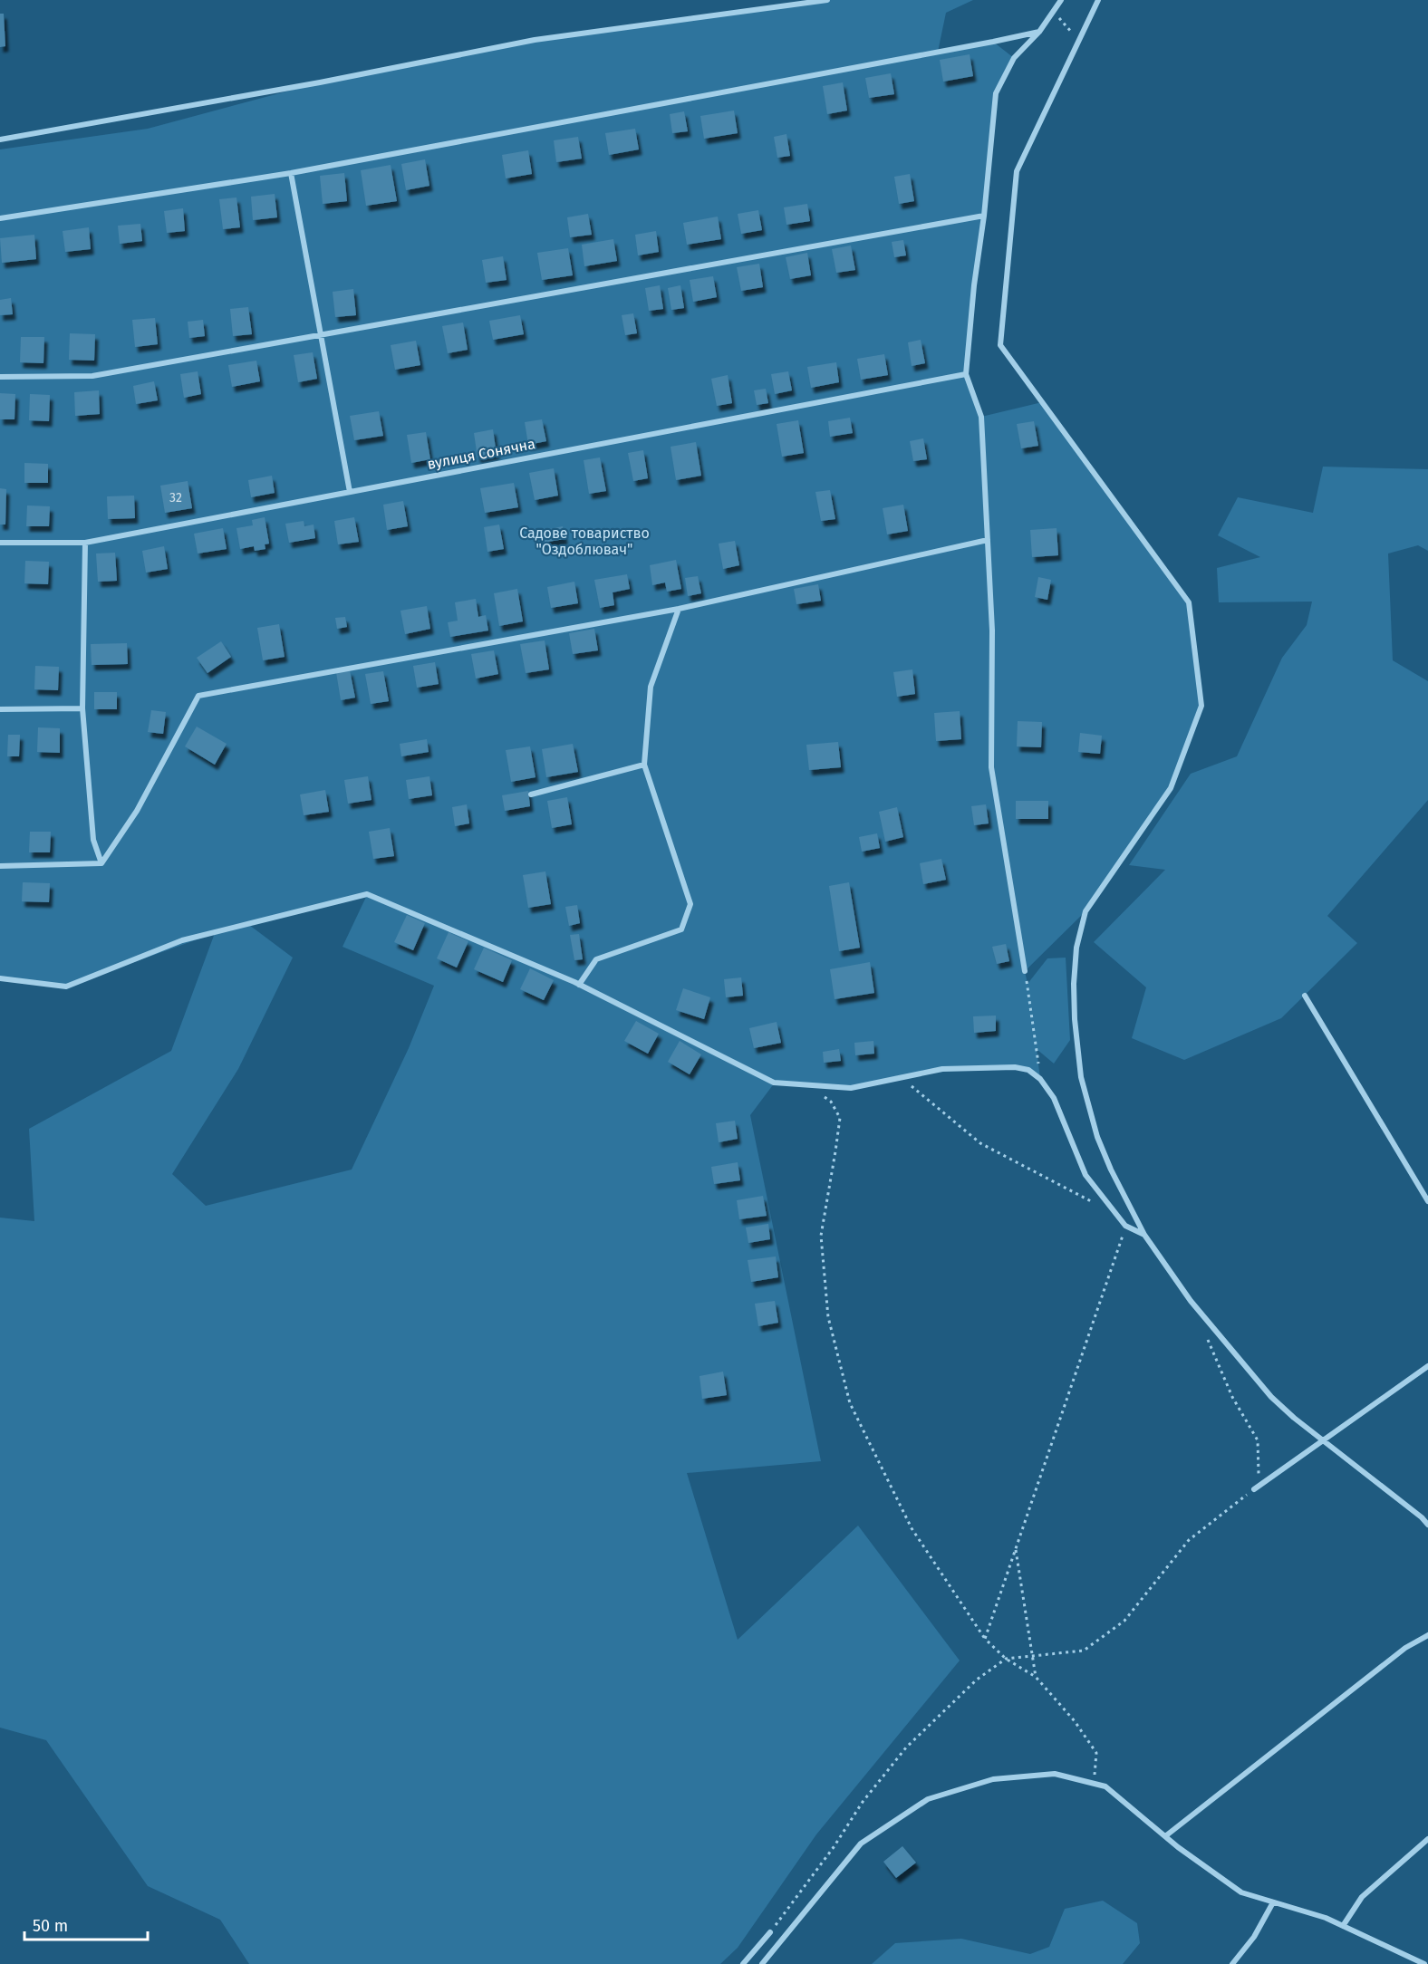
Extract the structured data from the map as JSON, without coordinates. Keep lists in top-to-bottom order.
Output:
{
  "streets": {
    "street": ["вулиця Сонячна"]
  },
  "parks": ["Садове товариство \"Оздоблювач\""],
  "house_numbers": ["32"],
  "scale_bar": "50 m"
}
